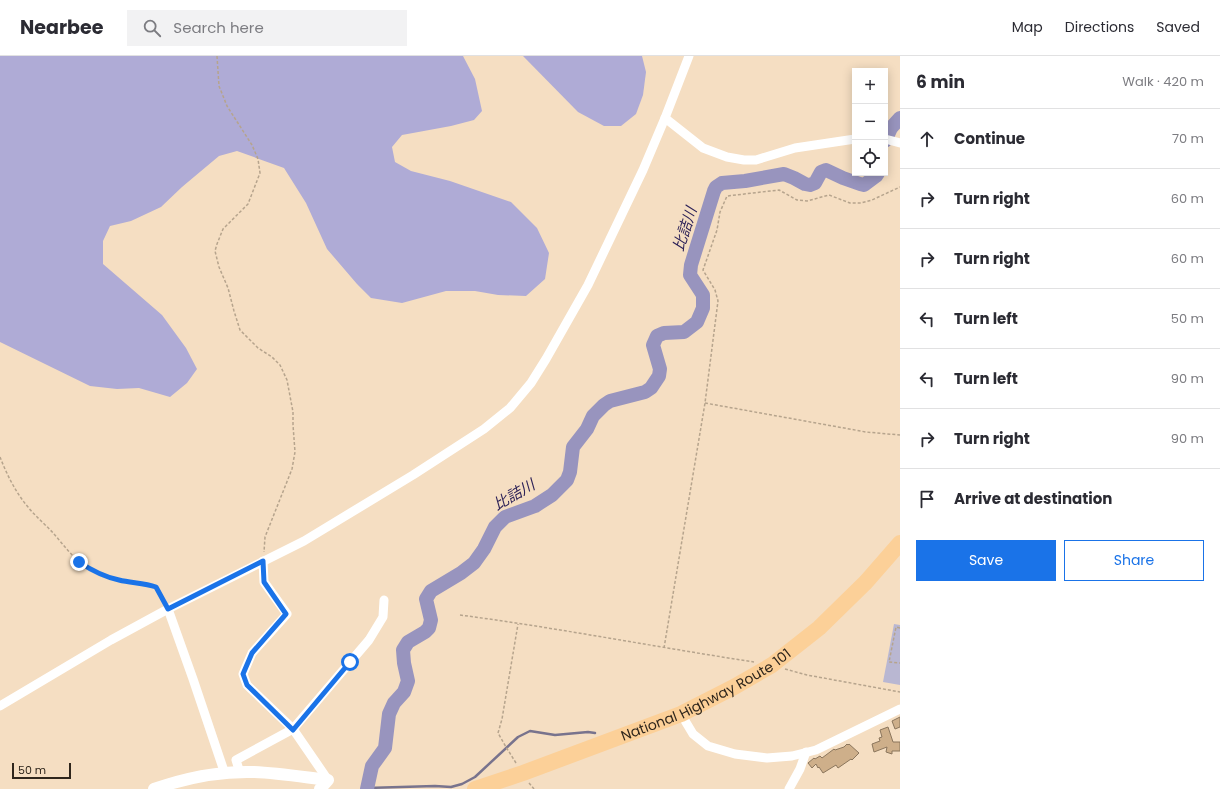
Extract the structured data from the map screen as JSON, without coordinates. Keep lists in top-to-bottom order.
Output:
{
  "streets": {
    "highway": ["National Highway Route 101"]
  },
  "water": ["比詰川"],
  "scale_bar": "50 m",
  "page": {
    "header": "Nearbee",
    "search": "Search here",
    "nav": ["Map", "Directions", "Saved"],
    "heading": ["6 min", "Walk · 420 m"],
    "map_buttons": ["+", "−"],
    "list": [
      ["Continue", "70 m"],
      ["Turn right", "60 m"],
      ["Turn right", "60 m"],
      ["Turn left", "50 m"],
      ["Turn left", "90 m"],
      ["Turn right", "90 m"],
      "Arrive at destination"
    ],
    "buttons": ["Save", "Share"],
    "scale": "50 m"
  }
}
